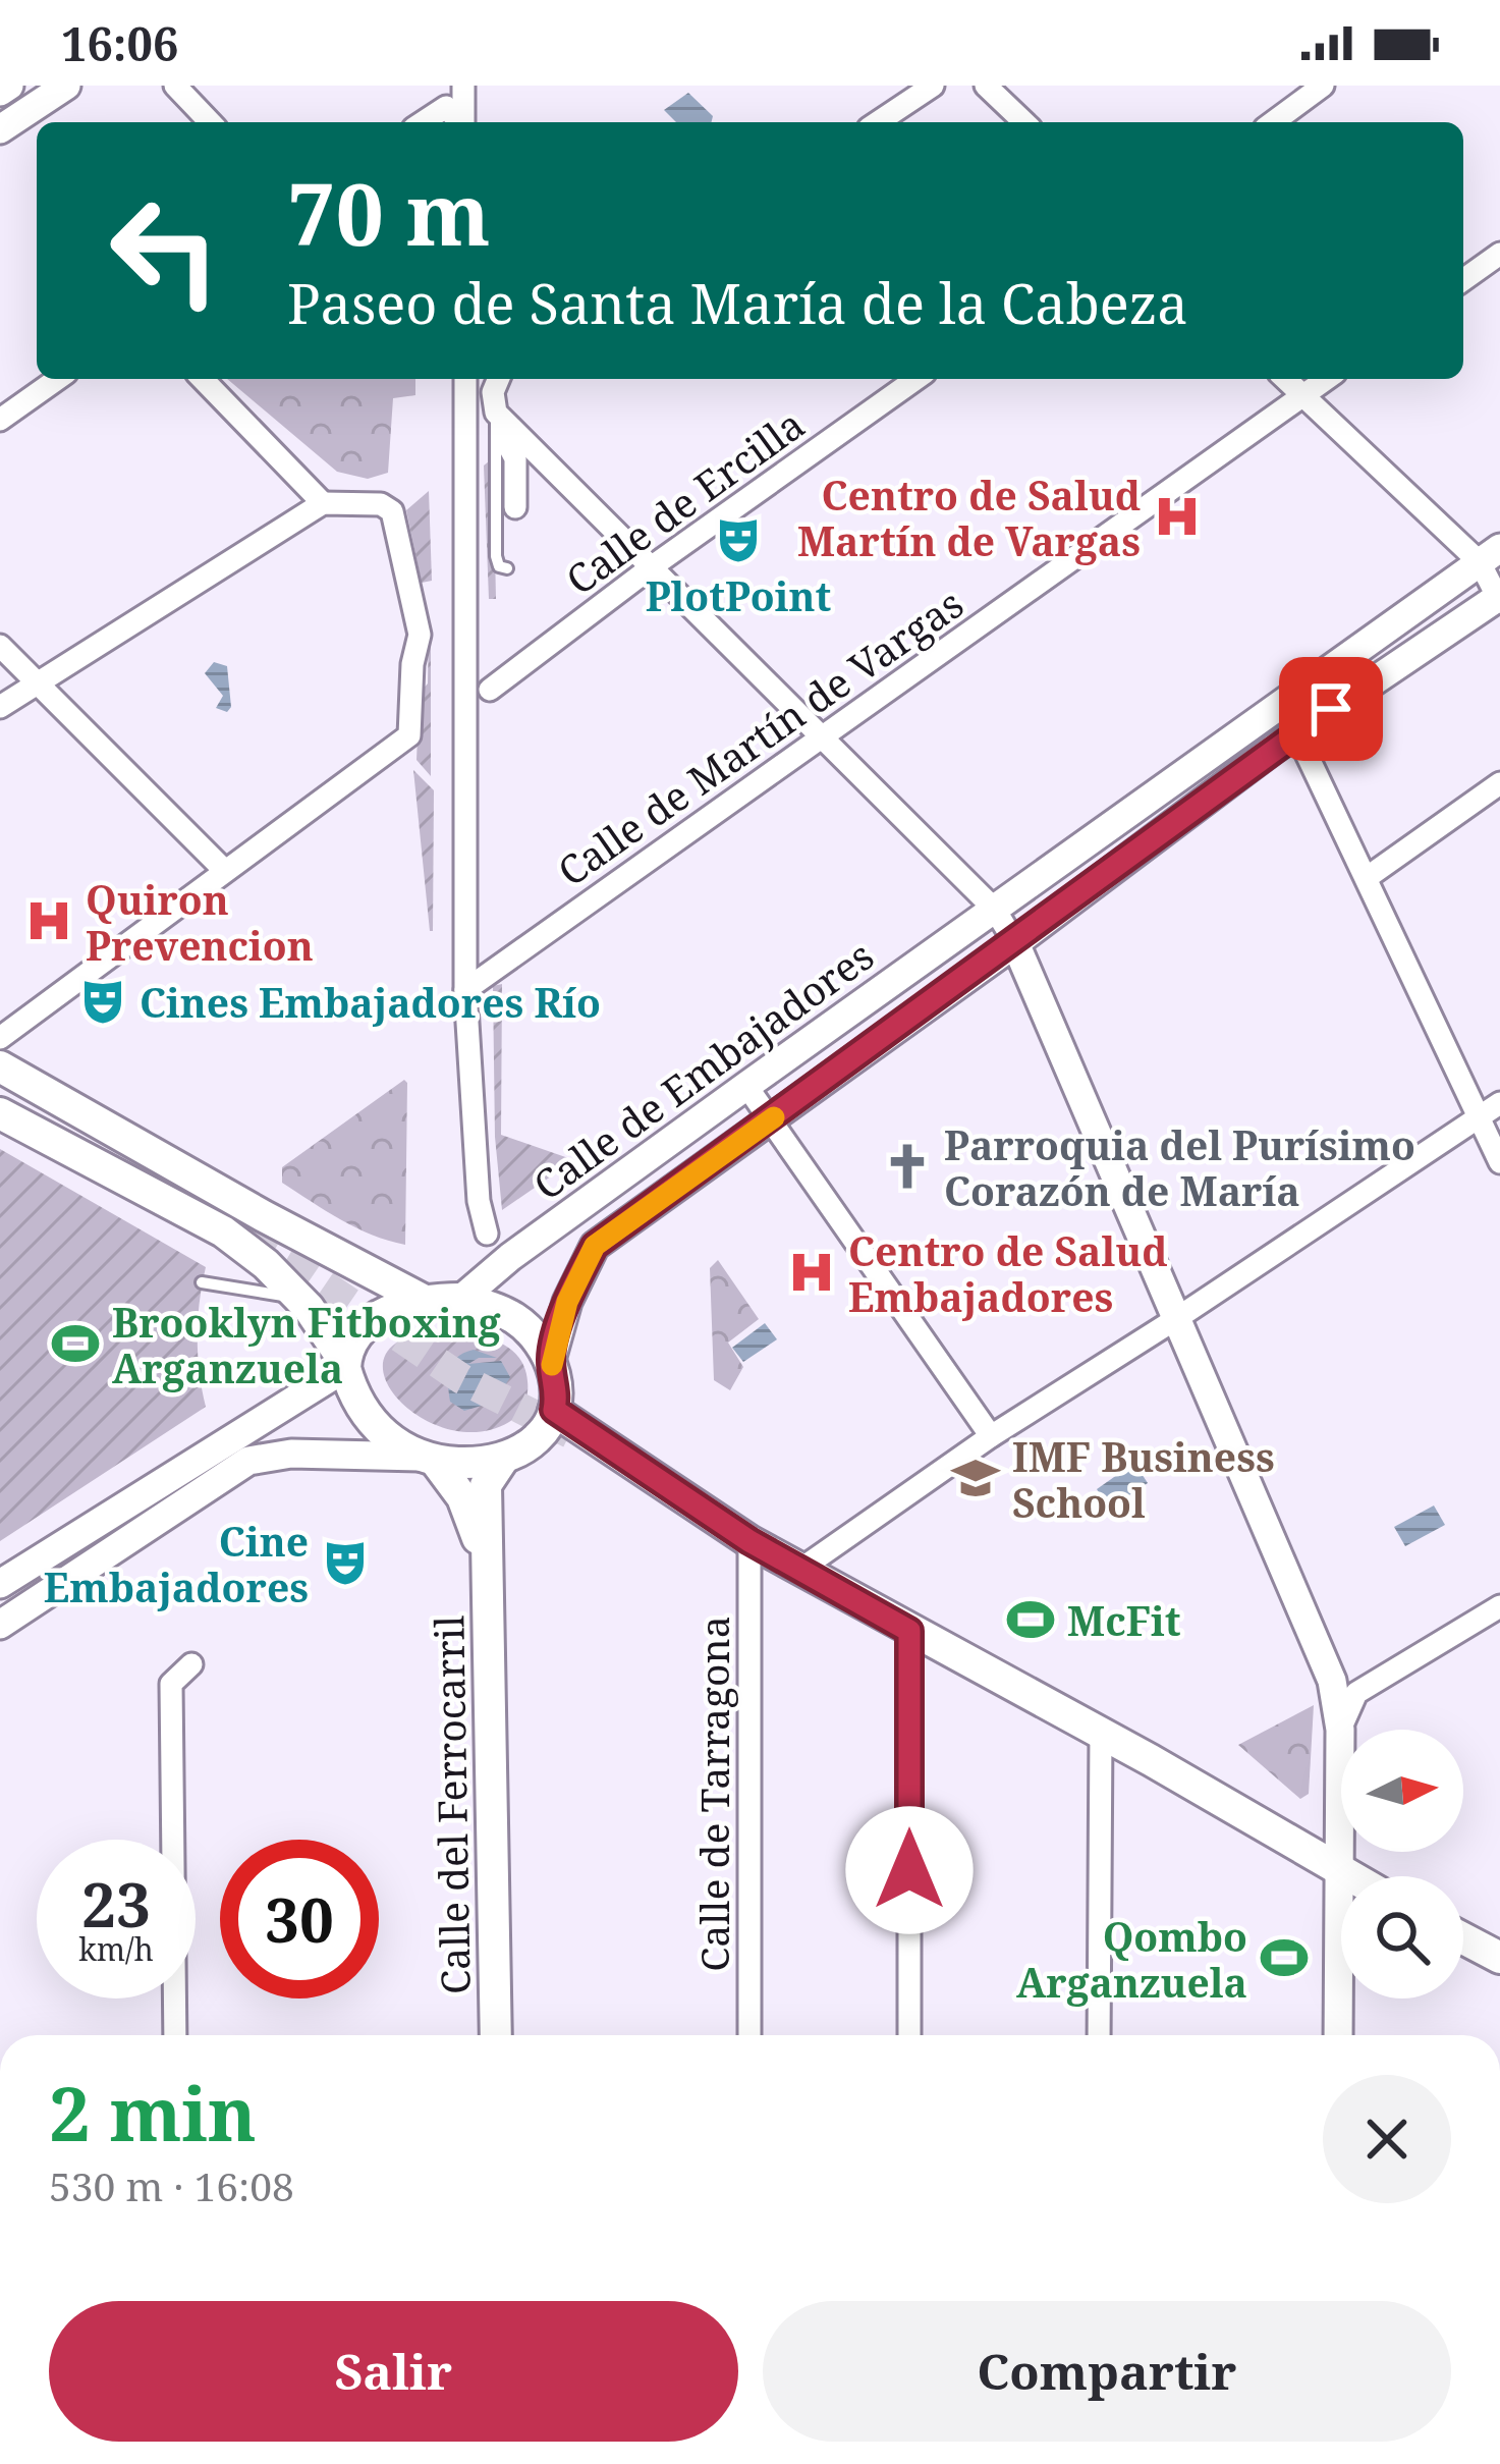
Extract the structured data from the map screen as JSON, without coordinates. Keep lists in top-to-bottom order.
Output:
{
  "streets": {
    "main road": ["Calle de Embajadores", "Calle del Ferrocarril"],
    "street": ["Calle de Ercilla", "Calle de Martín de Vargas", "Calle de Tarragona"]
  },
  "crossings": [
    ["Calle de Embajadores", "Calle del Ferrocarril"]
  ],
  "places": {
    "hospital": ["Centro de Salud Martín de Vargas", "Quiron Prevencion", "Centro de Salud Embajadores"],
    "theatre": ["PlotPoint", "Cines Embajadores Río", "Cine Embajadores"],
    "church": ["Parroquia del Purísimo Corazón de María"],
    "sports": ["Brooklyn Fitboxing Arganzuela", "McFit", "Qombo Arganzuela"],
    "school or university": ["IMF Business School"]
  },
  "north": "right",
  "page": {
    "status": "16:06",
    "turn": ["70 m", "Paseo de Santa María de la Cabeza"],
    "speed": "23 km/h",
    "limit": "30",
    "heading": ["2 min", "530 m · 16:08"],
    "buttons": ["Salir", "Compartir"]
  }
}
